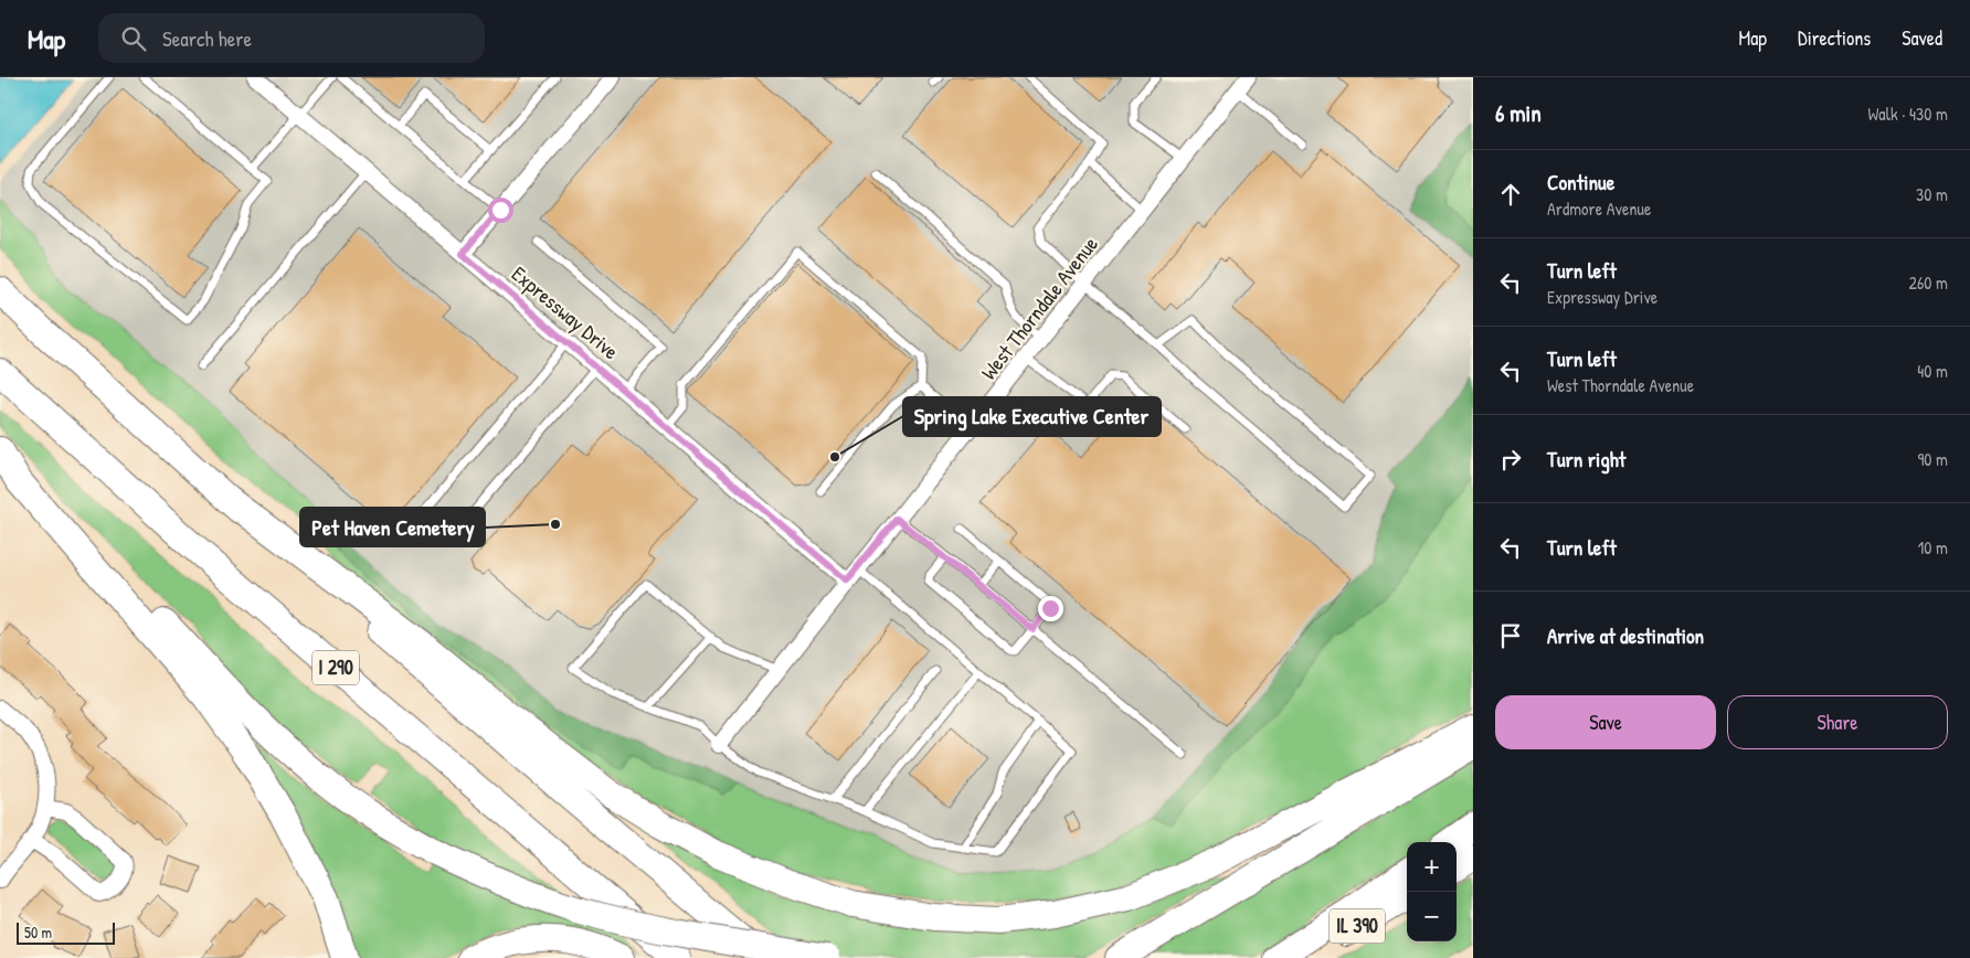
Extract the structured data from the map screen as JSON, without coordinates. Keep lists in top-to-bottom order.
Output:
{
  "streets": {
    "highway": ["I 290", "IL 390"],
    "street": ["West Thorndale Avenue", "Expressway Drive"]
  },
  "crossings": [
    ["West Thorndale Avenue", "Expressway Drive"]
  ],
  "places": ["Spring Lake Executive Center", "Pet Haven Cemetery"],
  "scale_bar": "50 m",
  "page": {
    "header": "Map",
    "search": "Search here",
    "nav": ["Map", "Directions", "Saved"],
    "heading": ["6 min", "Walk · 430 m"],
    "list": [
      ["Continue", "Ardmore Avenue", "30 m"],
      ["Turn left", "Expressway Drive", "260 m"],
      ["Turn left", "West Thorndale Avenue", "40 m"],
      ["Turn right", "90 m"],
      ["Turn left", "10 m"],
      "Arrive at destination"
    ],
    "buttons": ["Save", "Share"],
    "map_buttons": ["+", "−"],
    "scale": "50 m"
  }
}
